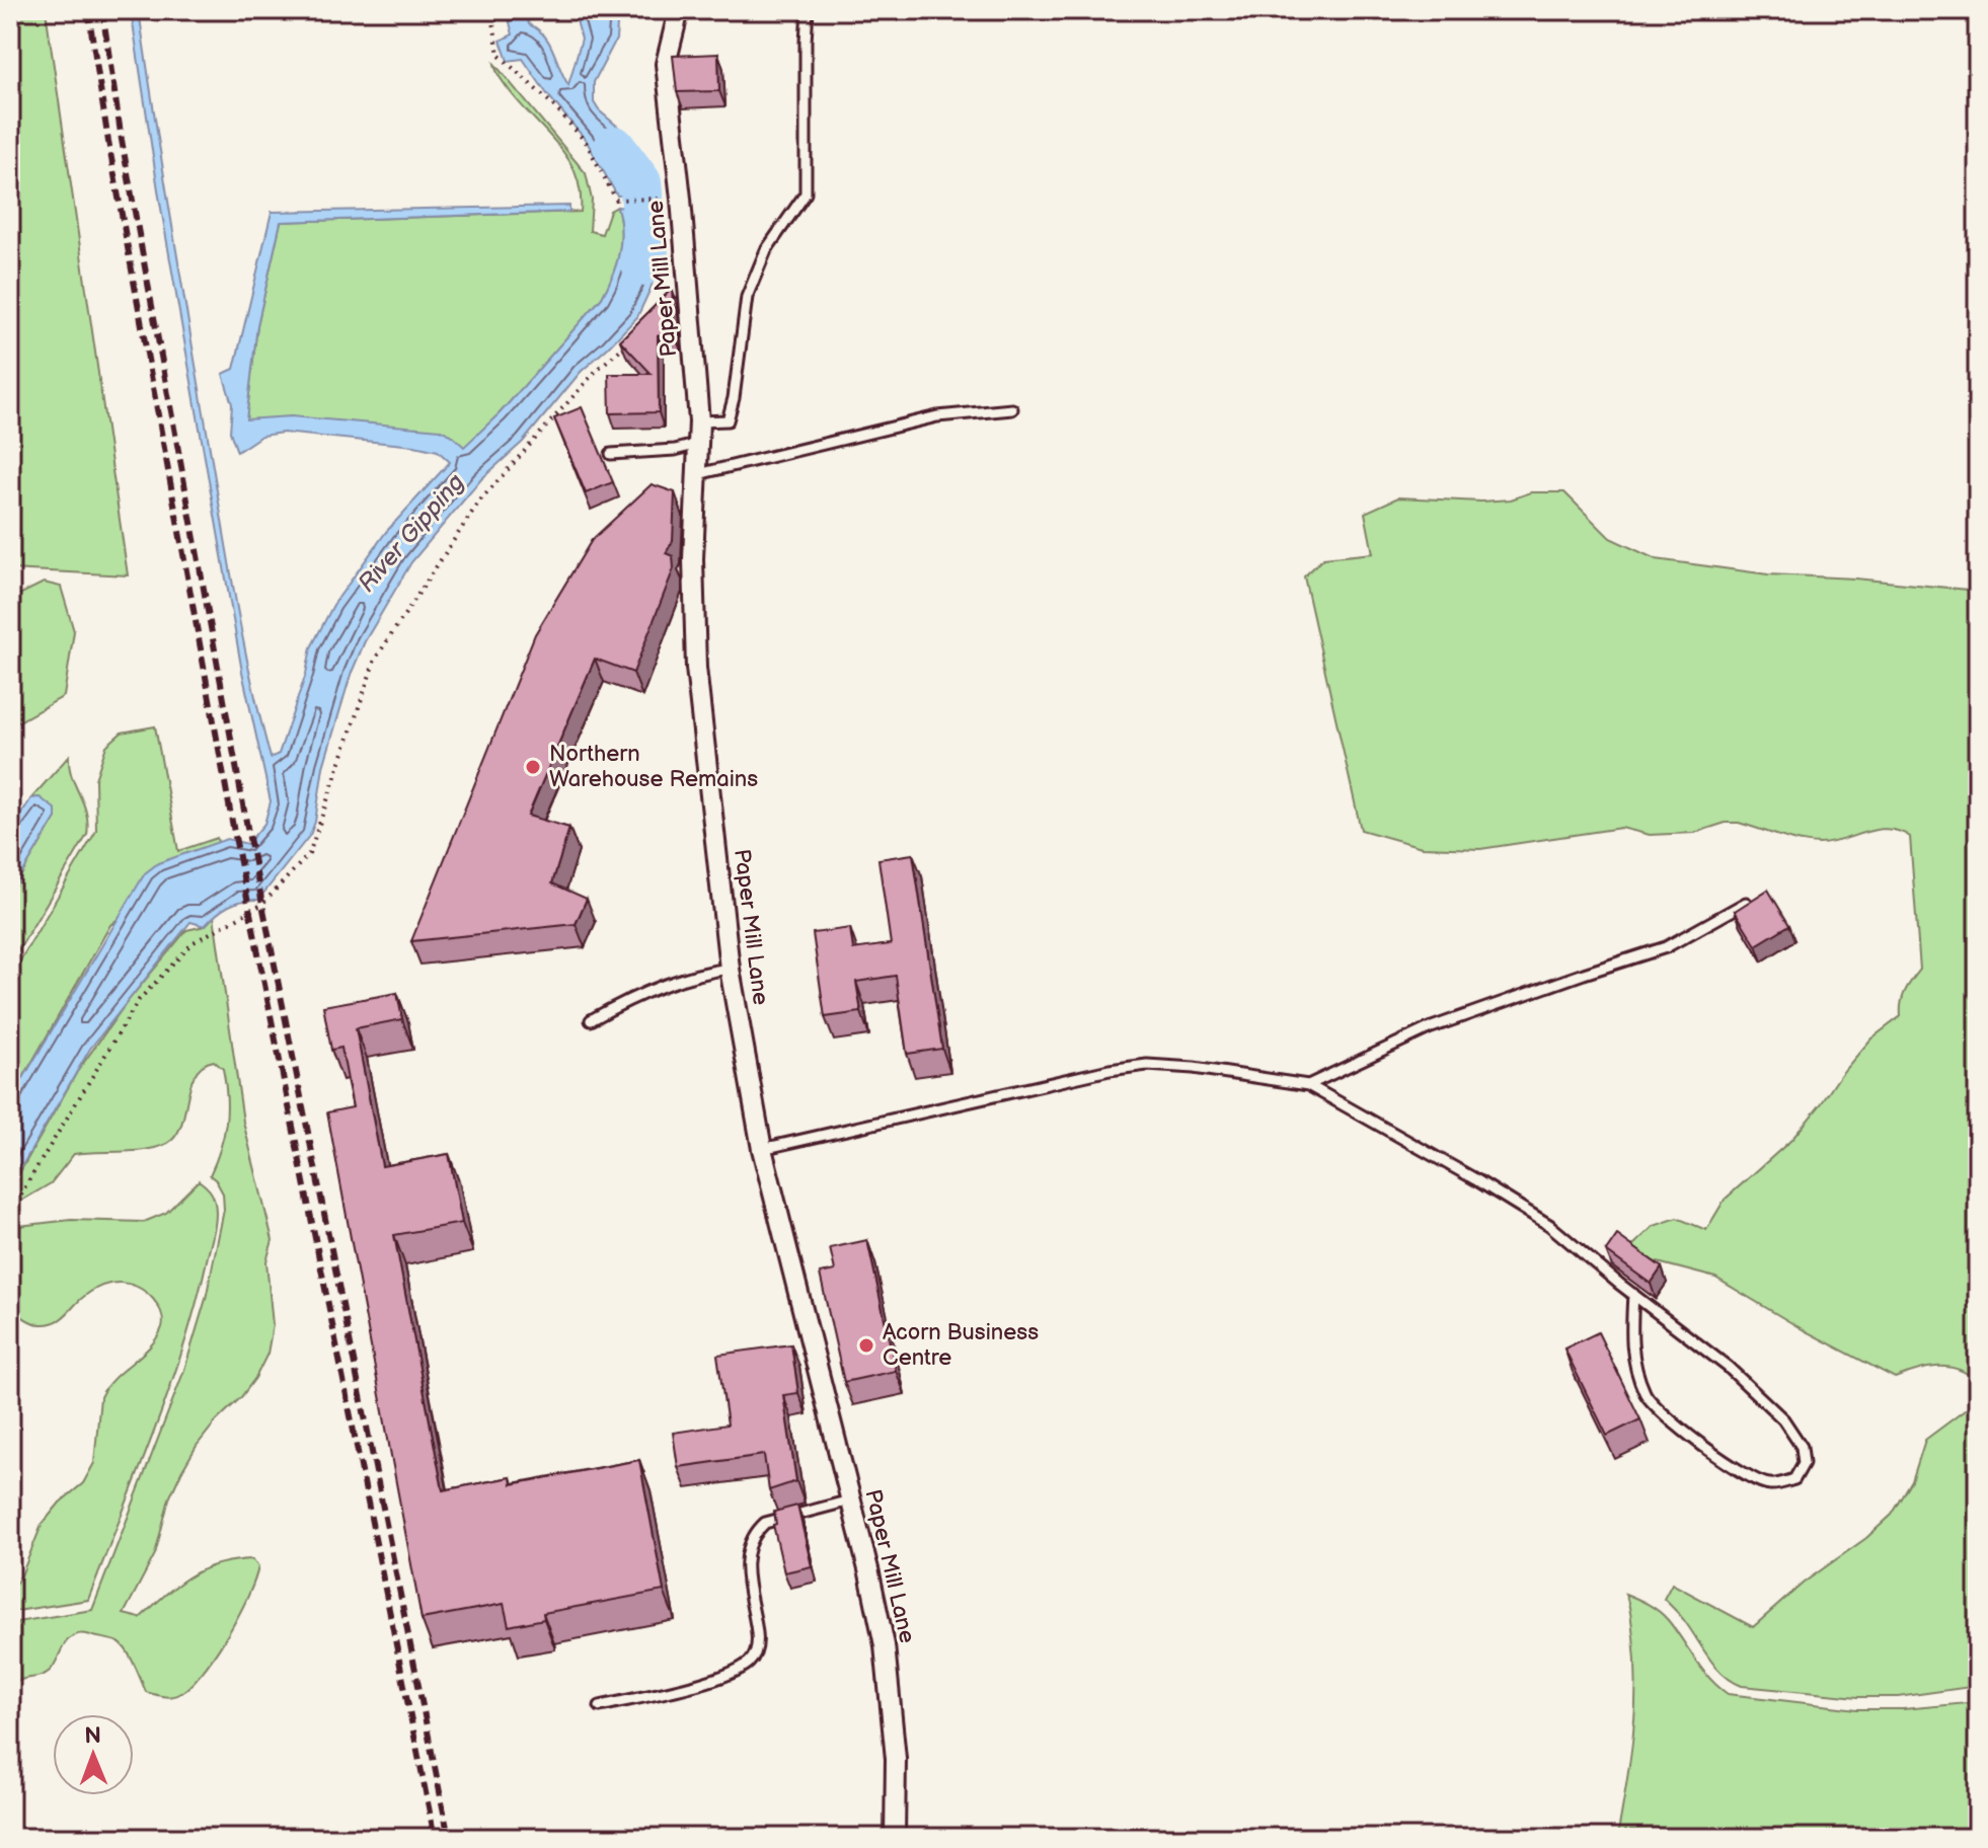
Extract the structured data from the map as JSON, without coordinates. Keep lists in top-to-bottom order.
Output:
{
  "streets": {
    "street": ["Paper Mill Lane"]
  },
  "water": ["River Gipping"],
  "places": ["Northern Warehouse Remains", "Acorn Business Centre"],
  "north": "top"
}
